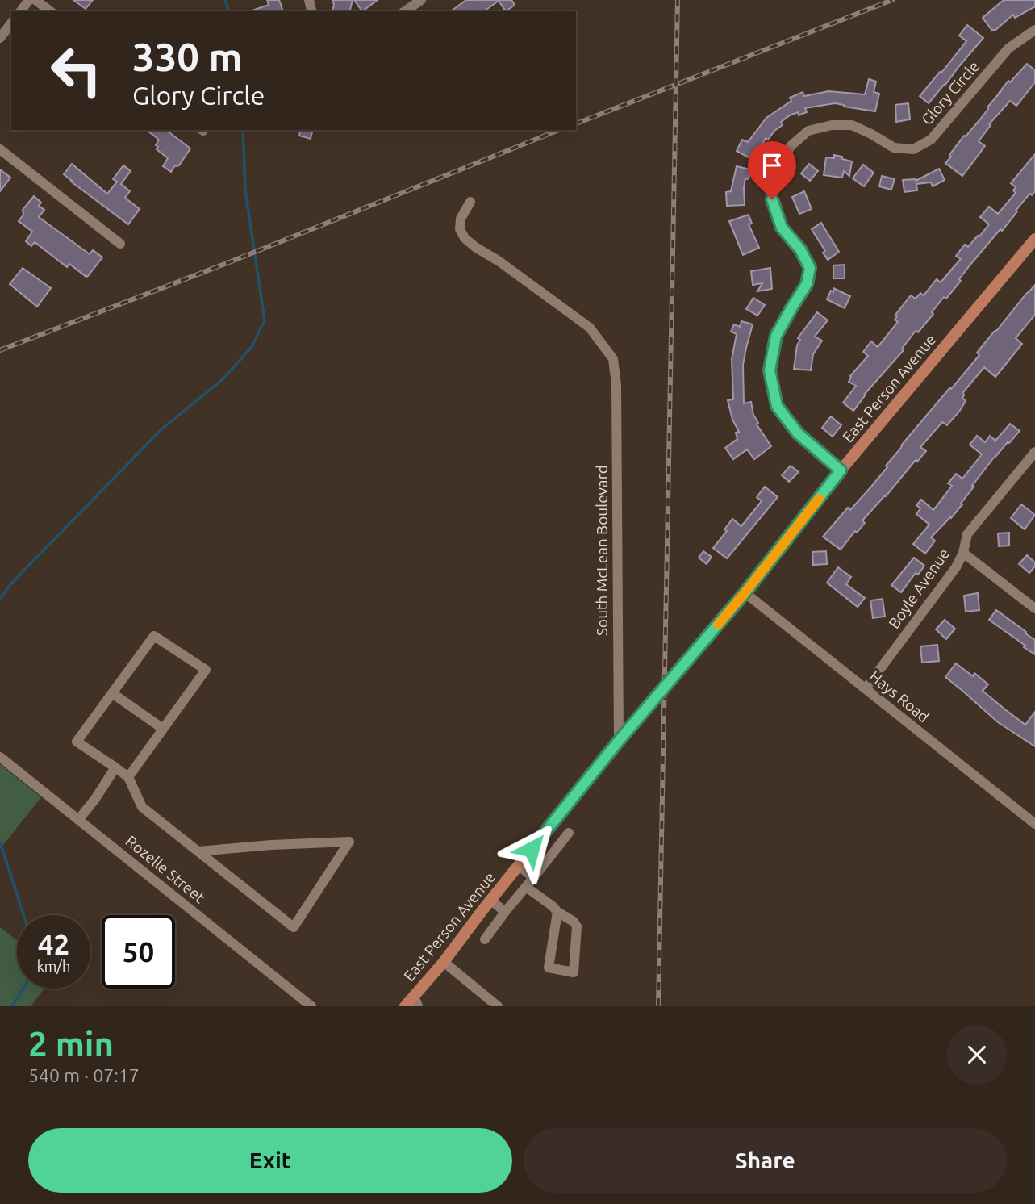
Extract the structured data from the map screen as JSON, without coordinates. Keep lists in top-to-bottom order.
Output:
{
  "streets": {
    "main road": ["East Person Avenue"],
    "street": [
      "Glory Circle",
      "South McLean Boulevard",
      "Boyle Avenue",
      "Hays Road",
      "Rozelle Street"
    ]
  },
  "crossings": [
    ["Glory Circle", "East Person Avenue"],
    ["East Person Avenue", "South McLean Boulevard"],
    ["East Person Avenue", "Hays Road"],
    ["Boyle Avenue", "Hays Road"]
  ],
  "page": {
    "turn": ["330 m", "Glory Circle"],
    "speed": "42 km/h",
    "limit": "50",
    "heading": ["2 min", "540 m · 07:17"],
    "buttons": ["Exit", "Share"]
  }
}
